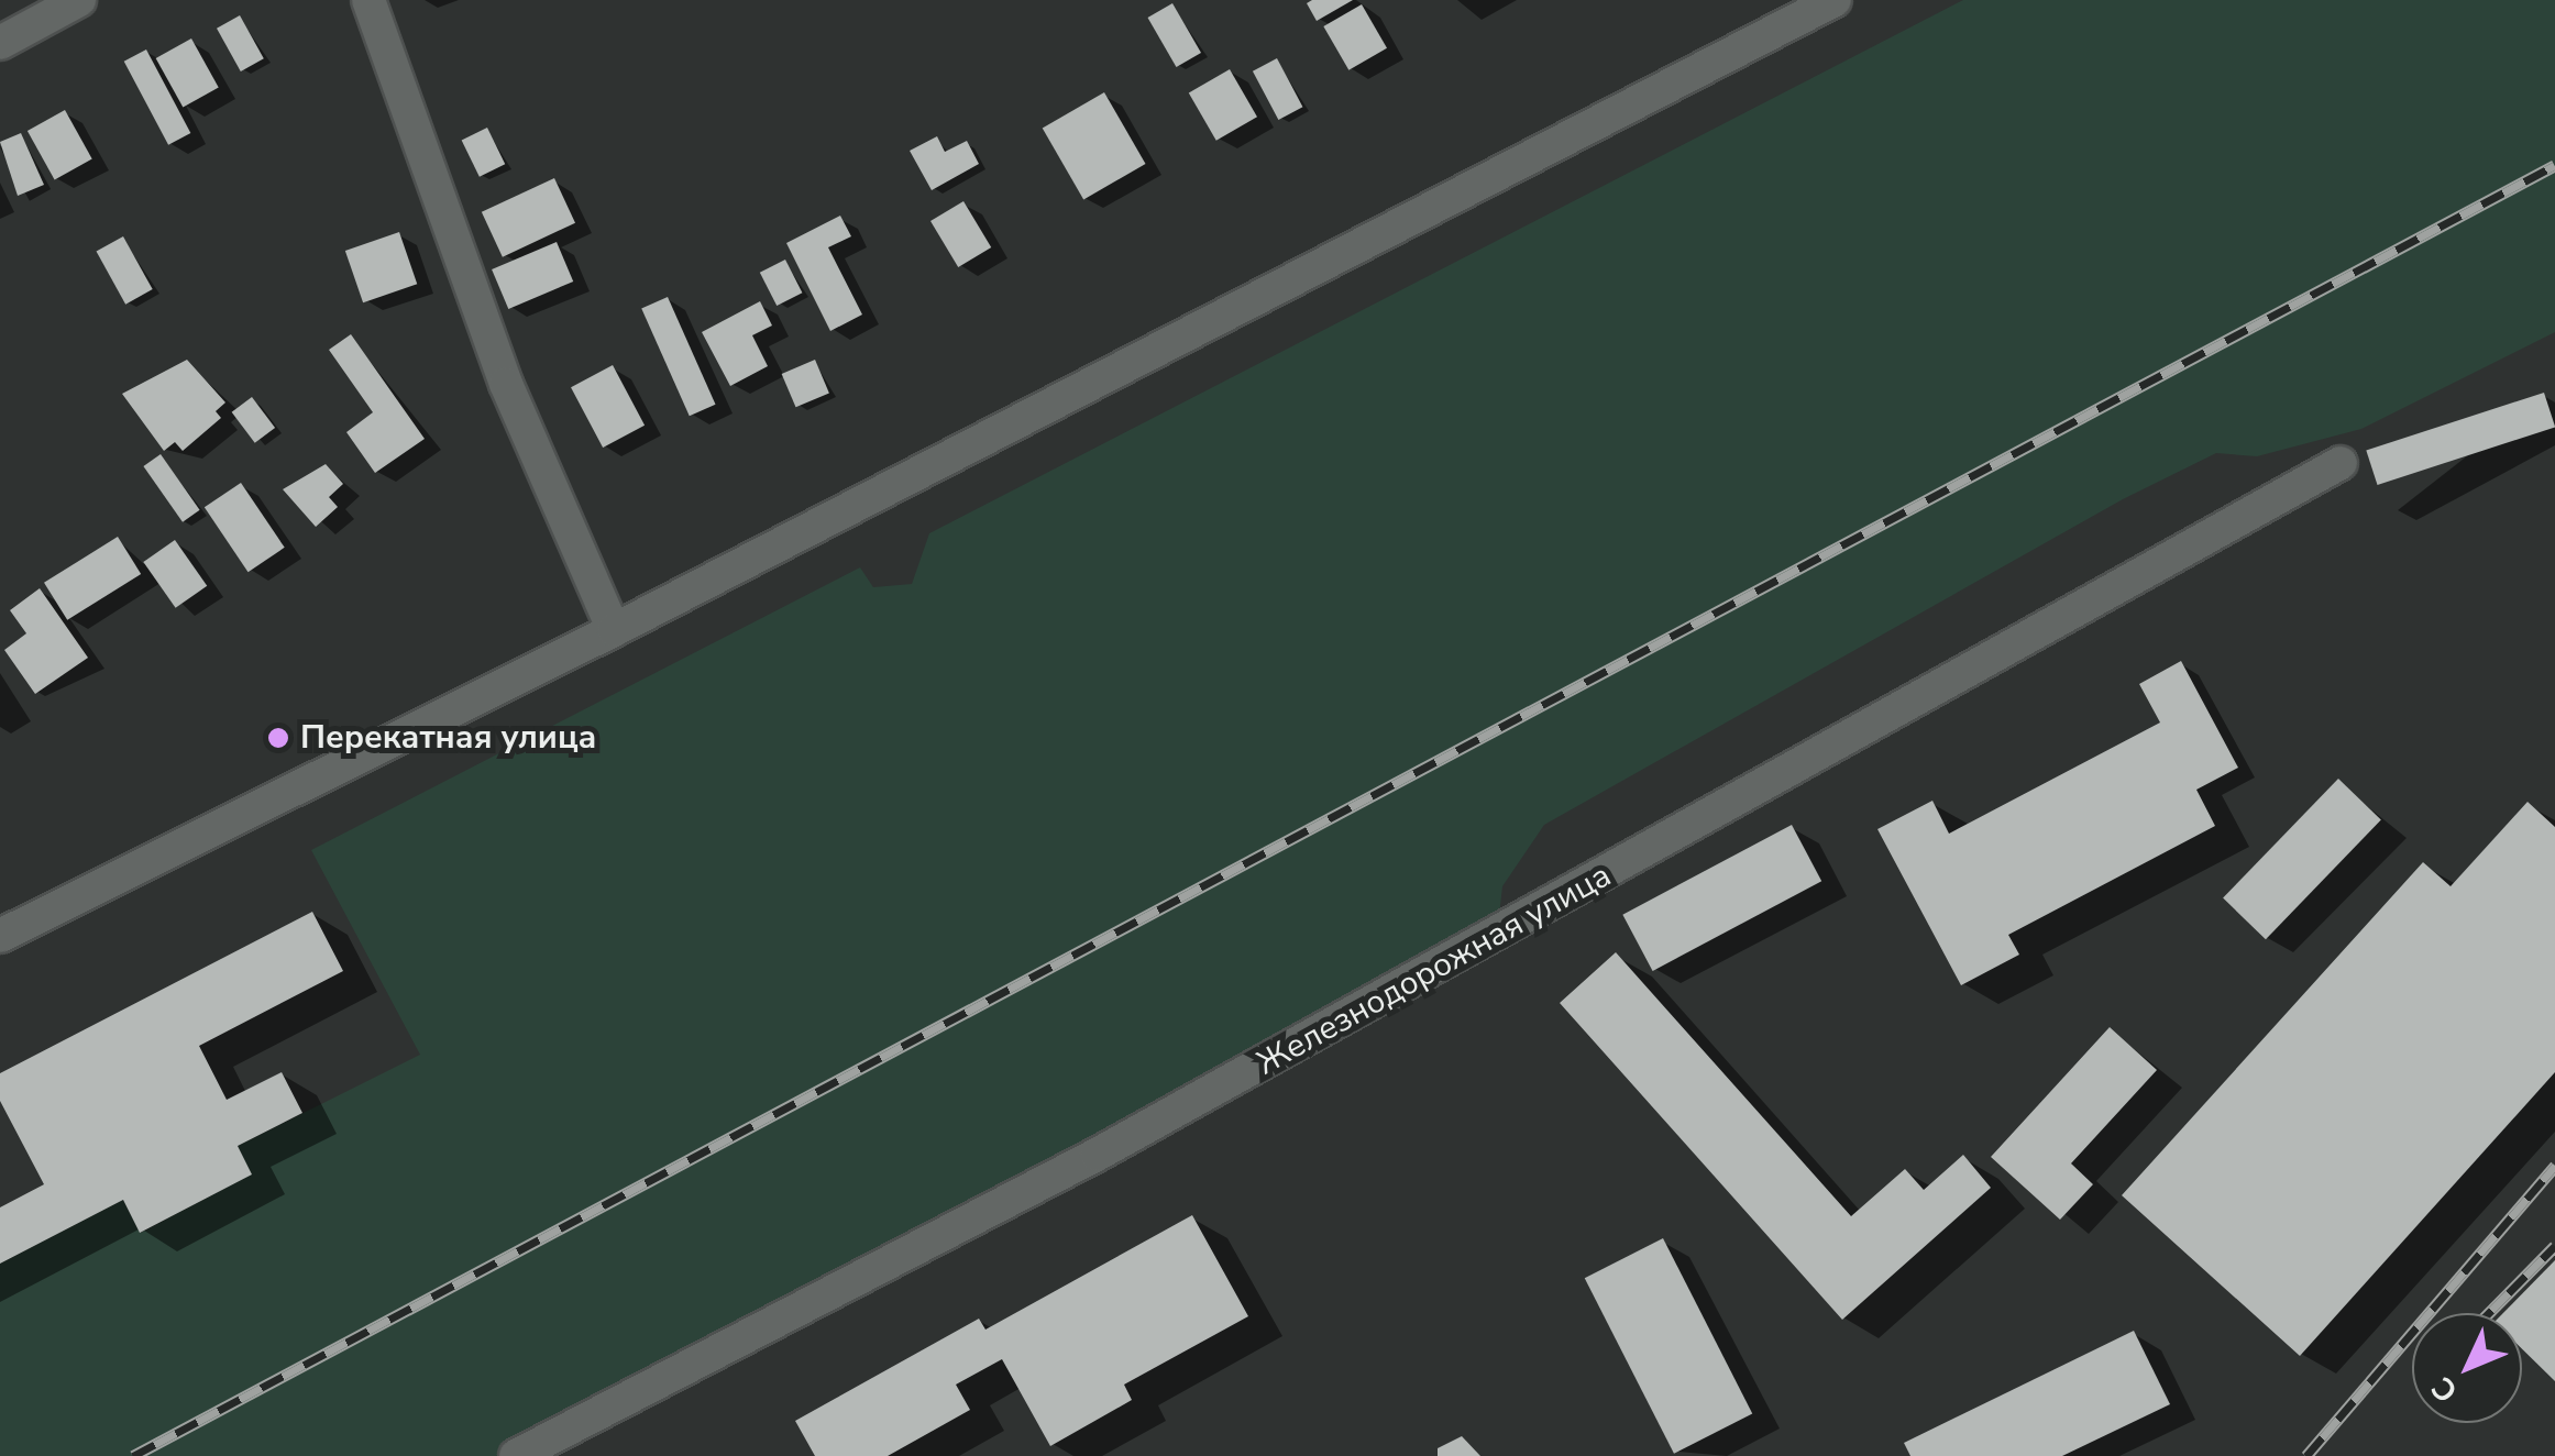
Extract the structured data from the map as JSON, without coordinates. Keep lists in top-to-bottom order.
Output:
{
  "streets": {
    "street": ["Железнодорожная улица"]
  },
  "places": ["Перекатная улица"],
  "north": "bottom left"
}
